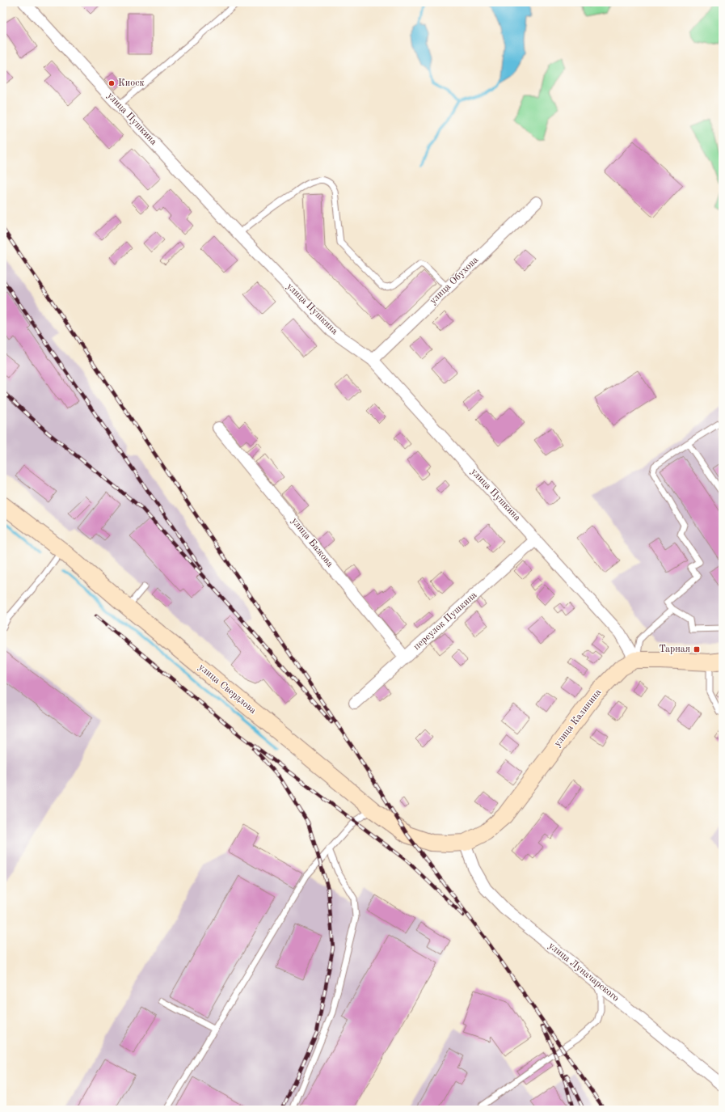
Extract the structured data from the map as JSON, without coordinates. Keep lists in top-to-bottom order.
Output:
{
  "streets": {
    "main road": ["улица Свердлова", "улица Калинина"],
    "street": [
      "улица Пушкина",
      "улица Обухова",
      "улица Бажова",
      "переулок Пушкина",
      "улица Луначарского"
    ]
  },
  "crossings": [
    ["улица Пушкина", "улица Обухова"],
    ["улица Пушкина", "переулок Пушкина"],
    ["улица Пушкина", "улица Калинина"],
    ["улица Бажова", "переулок Пушкина"],
    ["улица Свердлова", "улица Калинина"],
    ["улица Свердлова", "улица Луначарского"],
    ["улица Калинина", "улица Луначарского"]
  ],
  "places": {
    "other": ["Киоск"],
    "transit": ["Тарная"]
  }
}
